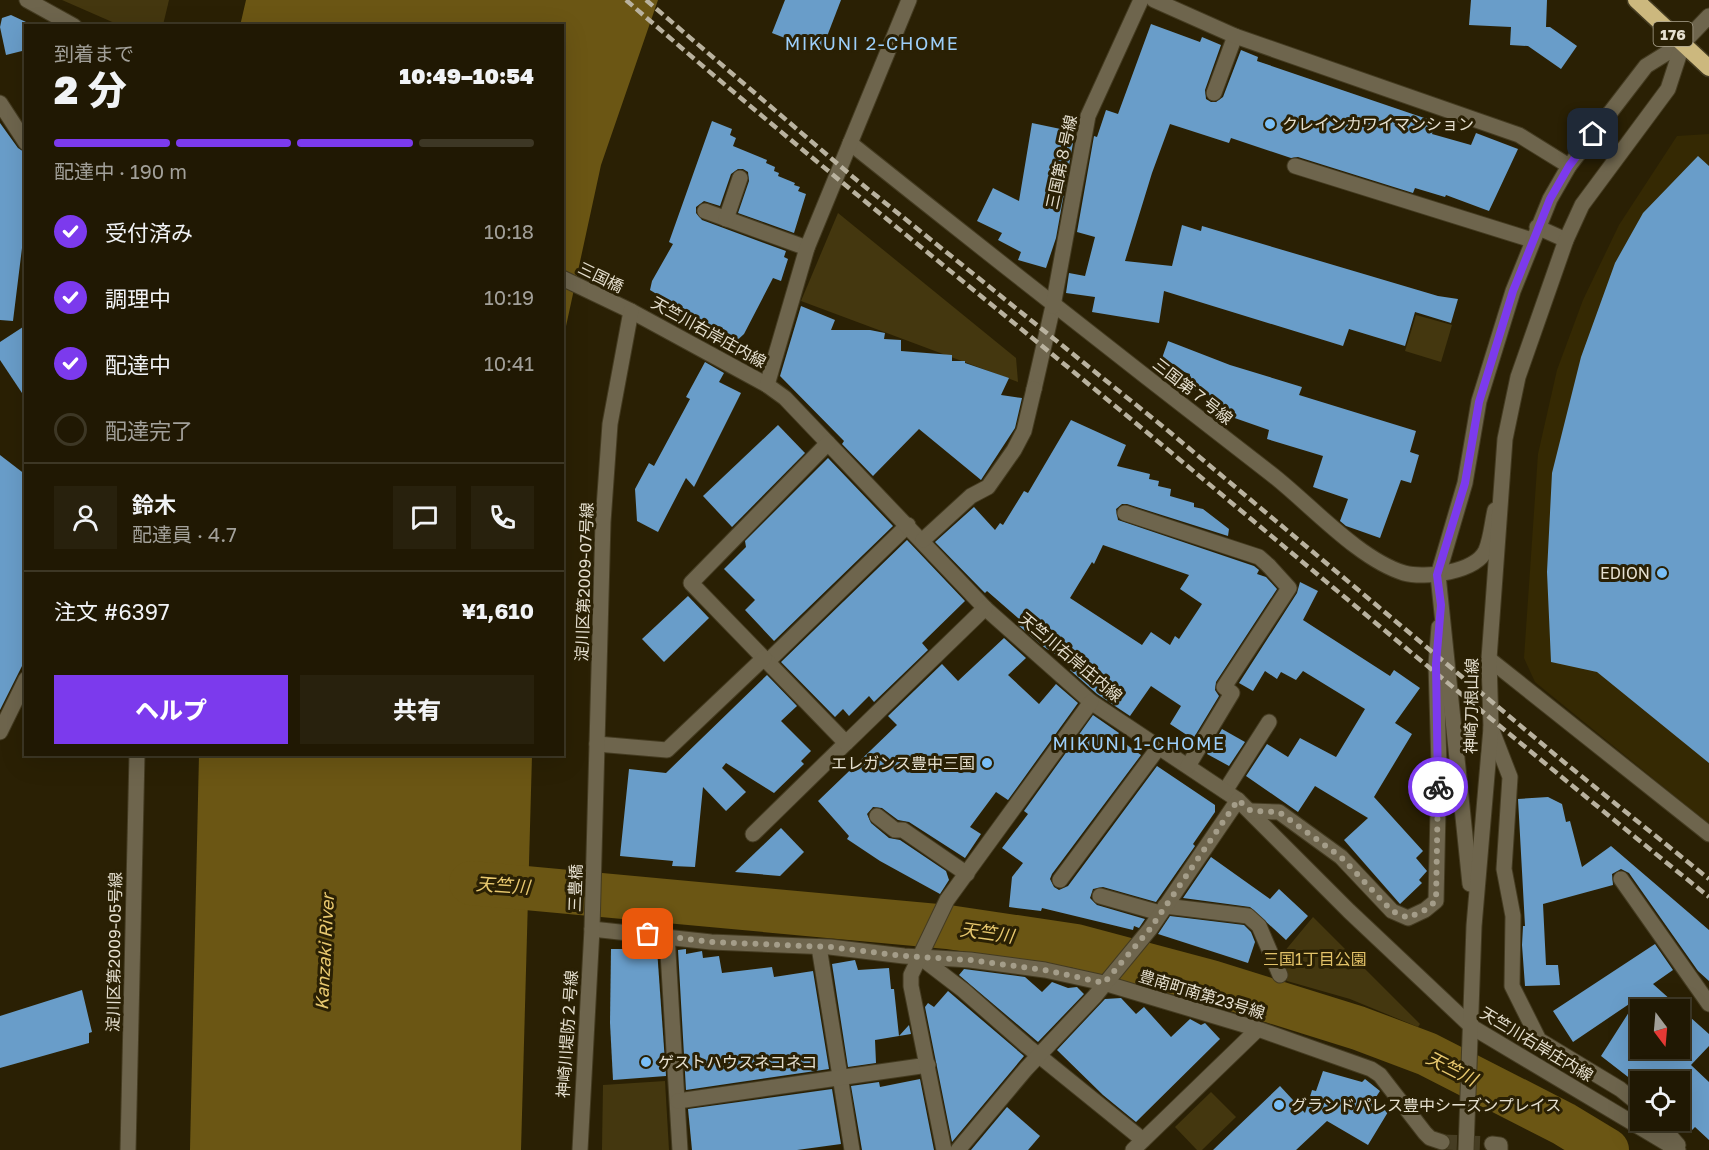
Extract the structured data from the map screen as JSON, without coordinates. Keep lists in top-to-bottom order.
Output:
{
  "streets": {
    "highway": ["176"],
    "street": [
      "三国第８号線",
      "三国橋",
      "天竺川右岸庄内線",
      "三国第７号線",
      "淀川区第2009-07号線",
      "神崎刀根山線",
      "三豊橋",
      "淀川区第2009-05号線",
      "豊南町南第23号線",
      "神崎川堤防２号線"
    ]
  },
  "crossings": [
    ["176", "神崎刀根山線"],
    ["三国第８号線", "天竺川右岸庄内線"],
    ["三国第８号線", "三国第７号線"],
    ["三国橋", "天竺川右岸庄内線"],
    ["三国橋", "淀川区第2009-07号線"],
    ["天竺川右岸庄内線", "淀川区第2009-07号線"],
    ["三国第７号線", "神崎刀根山線"],
    ["淀川区第2009-07号線", "三豊橋"],
    ["三豊橋", "豊南町南第23号線"],
    ["三豊橋", "神崎川堤防２号線"],
    ["豊南町南第23号線", "神崎川堤防２号線"]
  ],
  "districts": ["MIKUNI 2-CHOME", "MIKUNI 1-CHOME"],
  "water": ["天竺川", "Kanzaki River"],
  "parks": ["三国1丁目公園"],
  "places": [
    "クレインカワイマンション",
    "EDION",
    "エレガンス豊中三国",
    "ゲストハウスネコネコ",
    "グランドパレス豊中シーズンプレイス"
  ],
  "north": "bottom",
  "page": {
    "heading": ["2 分", "到着まで", "10:49–10:54"],
    "panel": [
      "鈴木",
      "配達員 · 4.7",
      "注文 #6397",
      "¥1,610"
    ],
    "bar": "配達中 · 190 m",
    "list": [
      ["受付済み", "10:18"],
      ["調理中", "10:19"],
      ["配達中", "10:41"],
      "配達完了"
    ],
    "buttons": ["ヘルプ", "共有"]
  }
}
